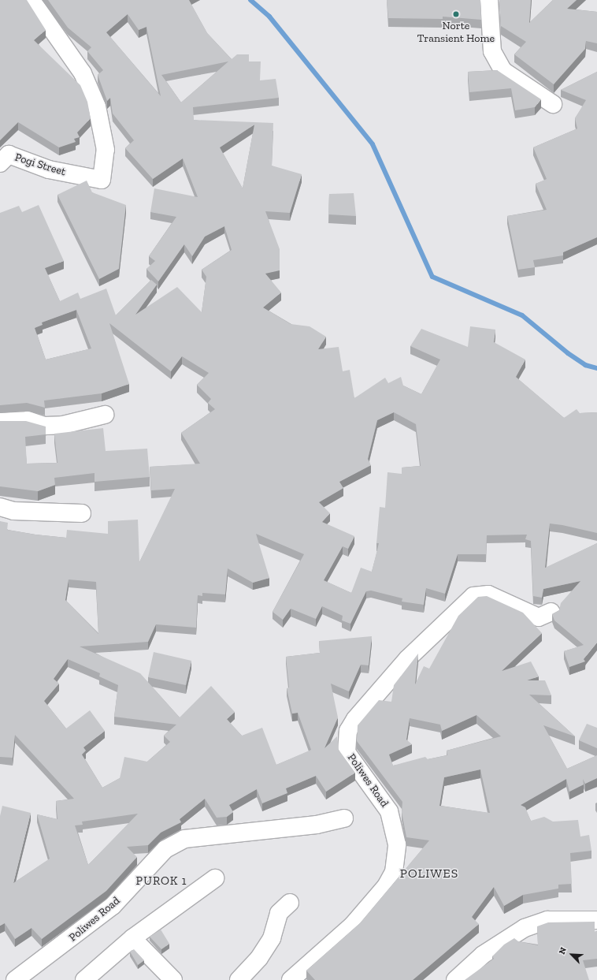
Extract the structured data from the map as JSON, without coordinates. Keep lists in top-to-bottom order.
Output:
{
  "streets": {
    "street": ["Pogi Street", "Poliwes Road"]
  },
  "districts": ["POLIWES", "PUROK 1"],
  "places": ["Norte Transient Home"],
  "north": "top left"
}
